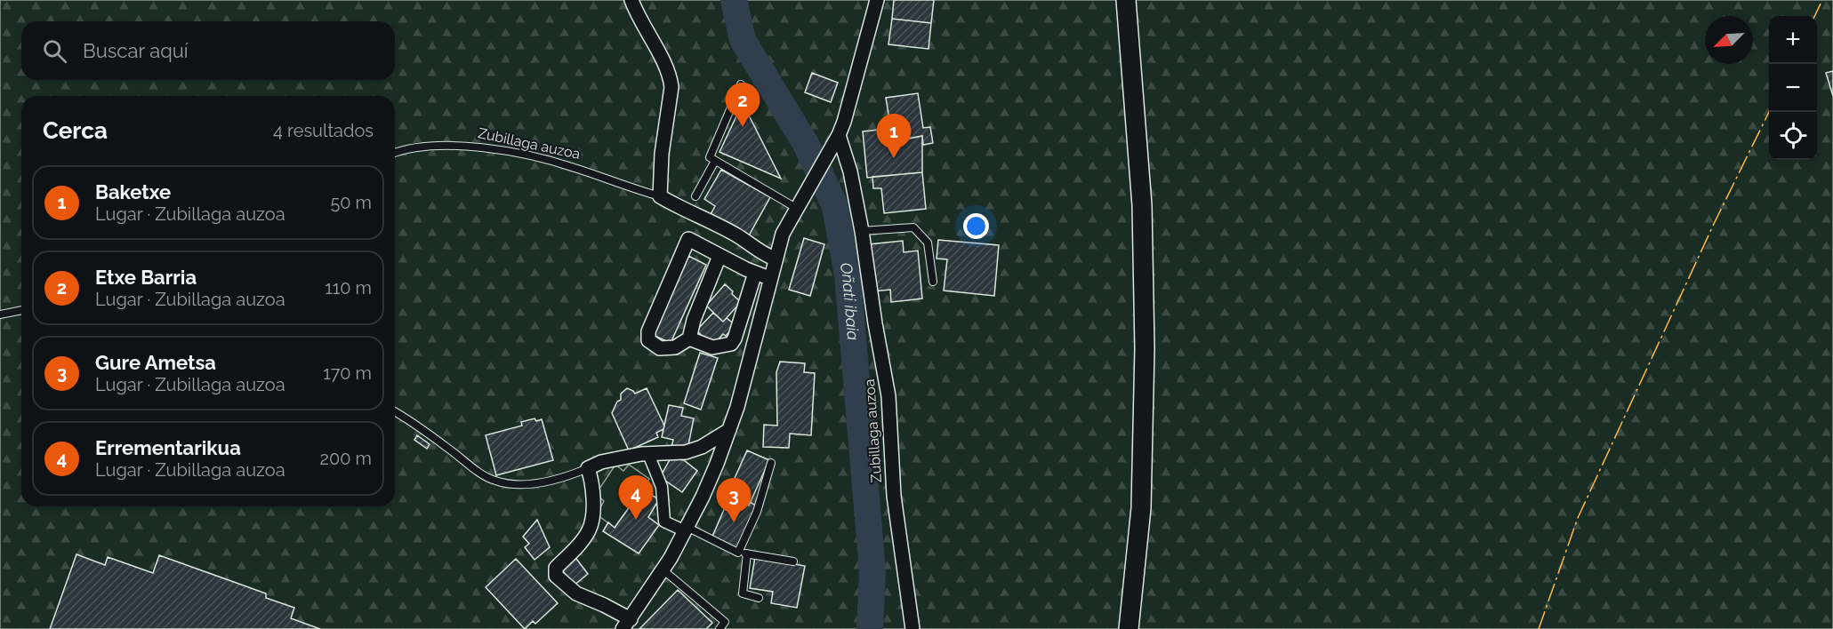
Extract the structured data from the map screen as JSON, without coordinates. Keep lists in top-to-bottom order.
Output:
{
  "streets": {
    "street": ["Zubillaga auzoa"]
  },
  "water": ["Oñati ibaia"],
  "north": "bottom left",
  "page": {
    "map_buttons": ["+", "−"],
    "search": "Buscar aquí",
    "pins": [
      "2",
      "1",
      "4",
      "3"
    ],
    "heading": ["Cerca", "4 resultados"],
    "list": [
      {
        "mark": "1",
        "name": "Baketxe",
        "note": "Lugar · Zubillaga auzoa",
        "value": "50 m"
      },
      {
        "mark": "2",
        "name": "Etxe Barria",
        "note": "Lugar · Zubillaga auzoa",
        "value": "110 m"
      },
      {
        "mark": "3",
        "name": "Gure Ametsa",
        "note": "Lugar · Zubillaga auzoa",
        "value": "170 m"
      },
      {
        "mark": "4",
        "name": "Errementarikua",
        "note": "Lugar · Zubillaga auzoa",
        "value": "200 m"
      }
    ]
  }
}
